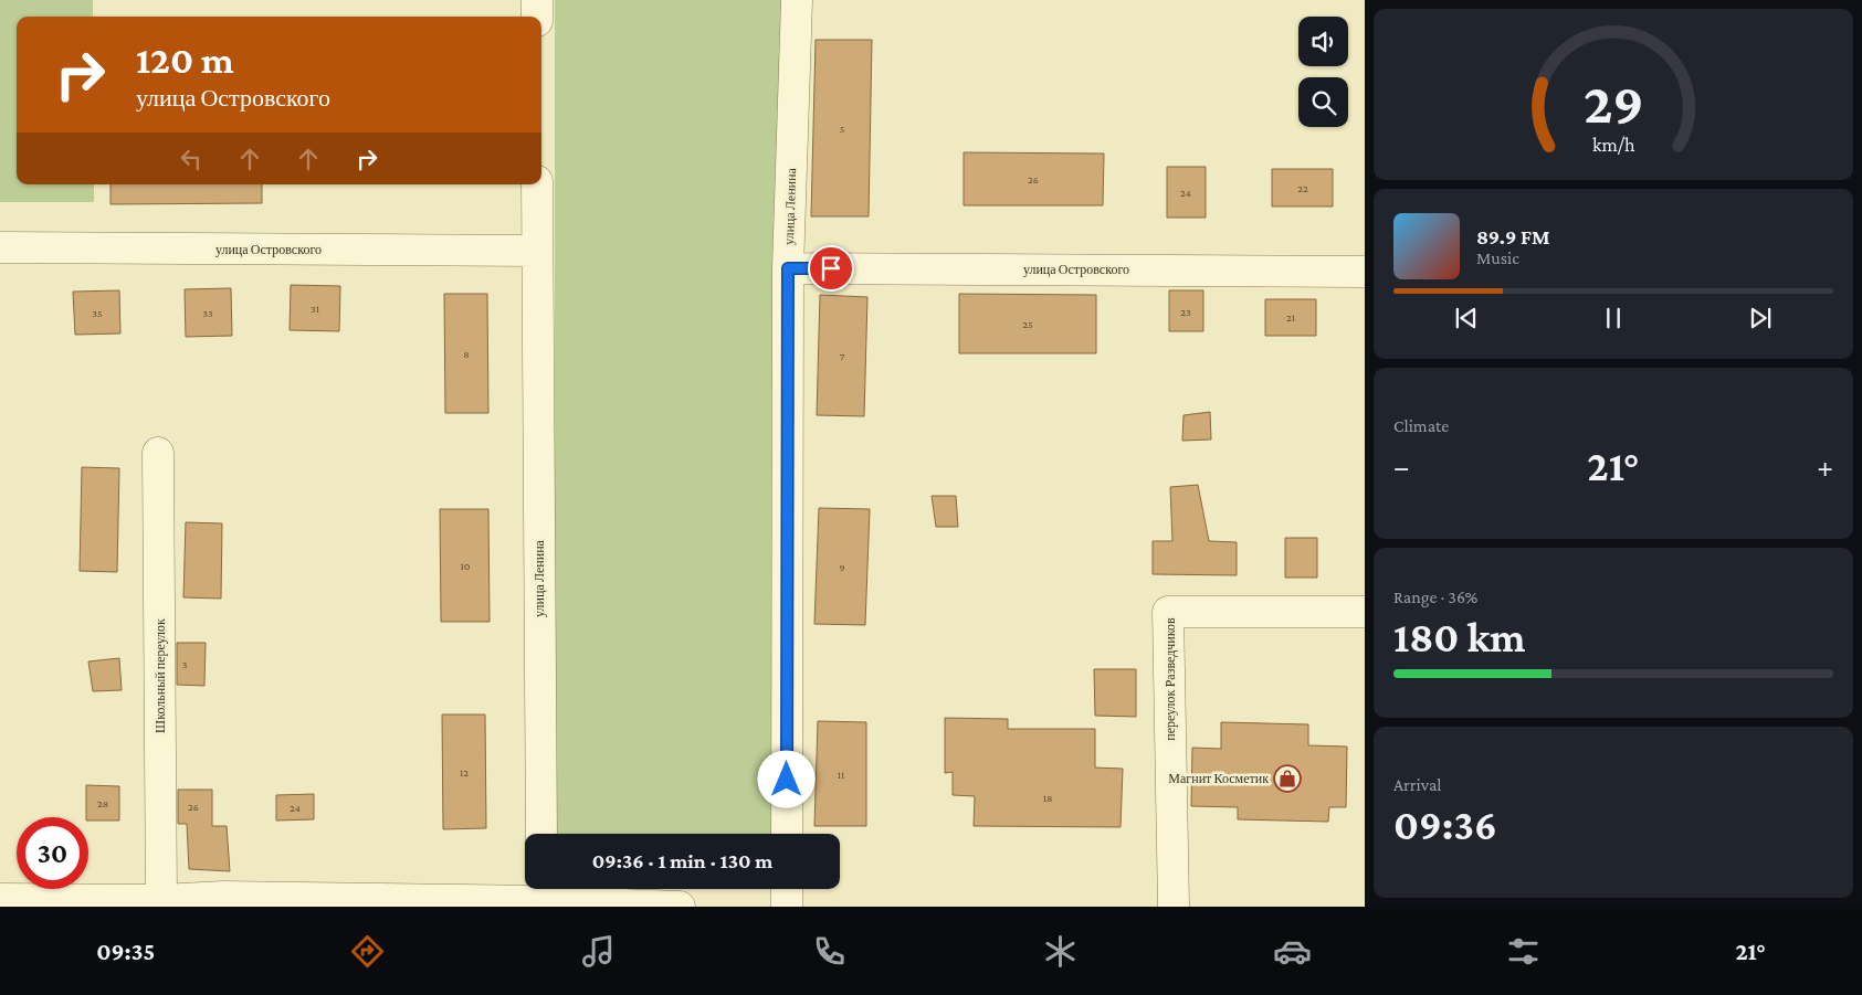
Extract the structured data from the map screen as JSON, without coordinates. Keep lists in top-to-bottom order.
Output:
{
  "streets": {
    "street": [
      "улица Ленина",
      "улица Островского",
      "Школьный переулок",
      "переулок Разведчиков"
    ]
  },
  "crossings": [
    ["улица Ленина", "улица Островского"]
  ],
  "places": {
    "shop": ["Магнит Косметик"]
  },
  "house_numbers": [
    "5",
    "26",
    "22",
    "24",
    "31",
    "23",
    "35",
    "33",
    "21",
    "25",
    "8",
    "7",
    "10",
    "9",
    "3",
    "12",
    "11",
    "18",
    "28",
    "26",
    "24"
  ],
  "page": {
    "turn": ["120 m", "улица Островского"],
    "song": ["89.9 FM", "Music"],
    "tile": [
      "Climate",
      ["Range · 36%", "180 km"],
      ["Arrival", "09:36"]
    ],
    "heat": ["−", "21°", "+"],
    "limit": "30",
    "trip": "09:36 · 1 min · 130 m",
    "tabs": ["09:35", "21°"],
    "gauge": ["29", "km/h"]
  }
}
